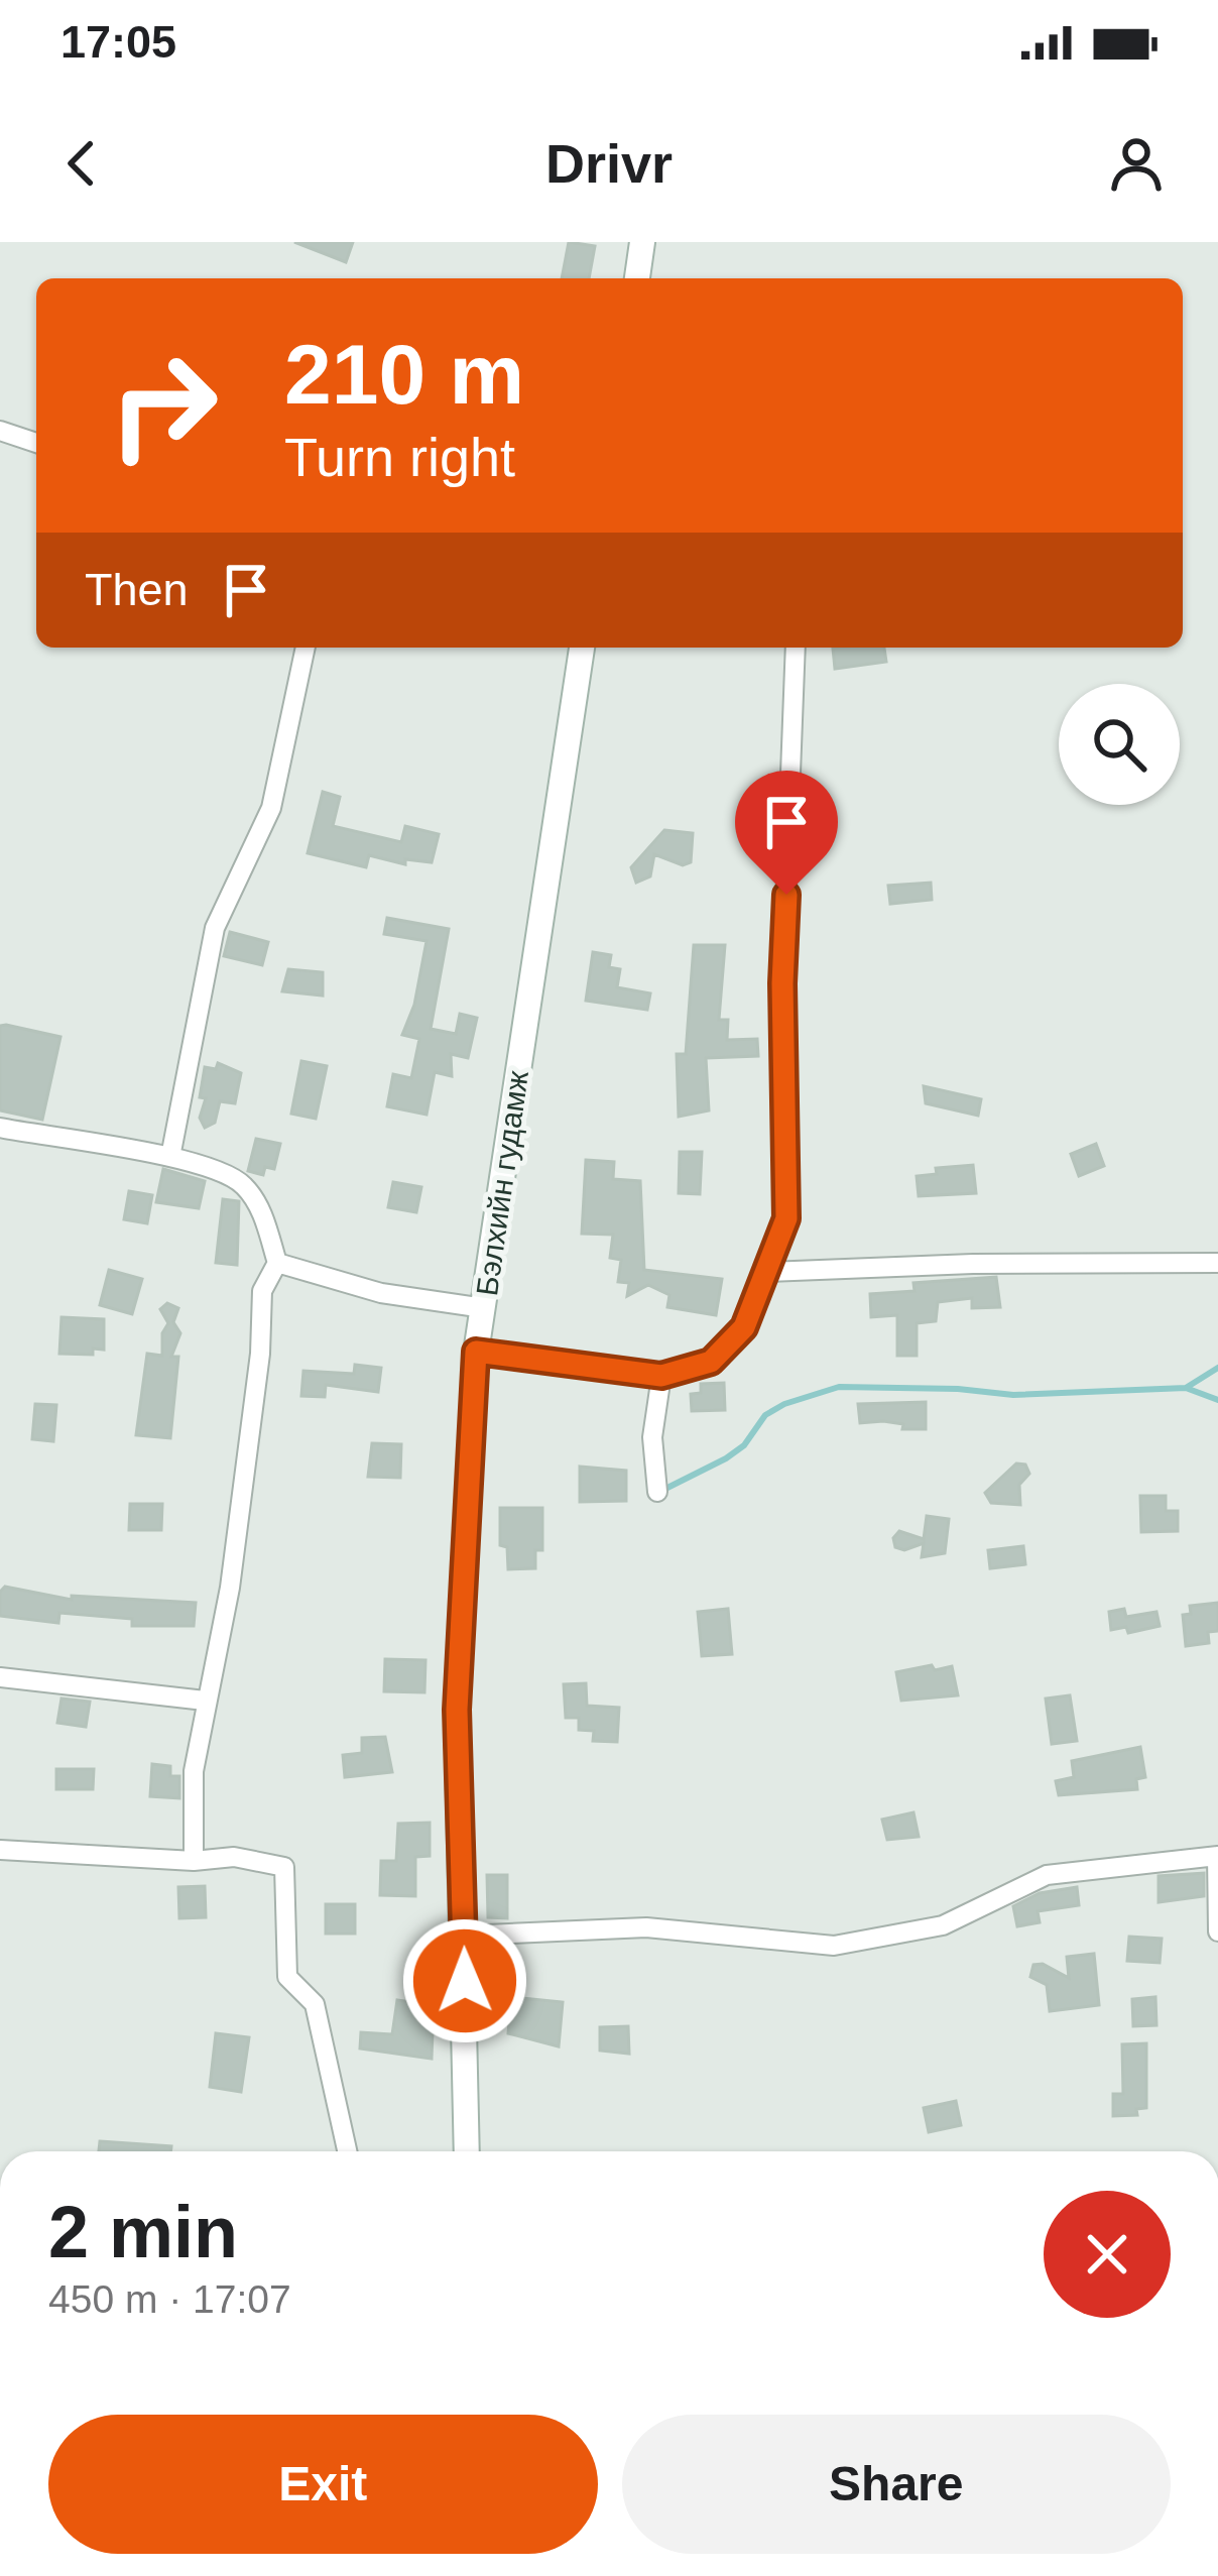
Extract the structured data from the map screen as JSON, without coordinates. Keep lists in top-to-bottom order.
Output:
{
  "streets": {
    "main road": ["Бэлхийн гудамж"]
  },
  "page": {
    "status": "17:05",
    "header": "Drivr",
    "turn": ["210 m", "Turn right"],
    "then": "Then",
    "heading": ["2 min", "450 m · 17:07"],
    "buttons": ["Exit", "Share"]
  }
}
